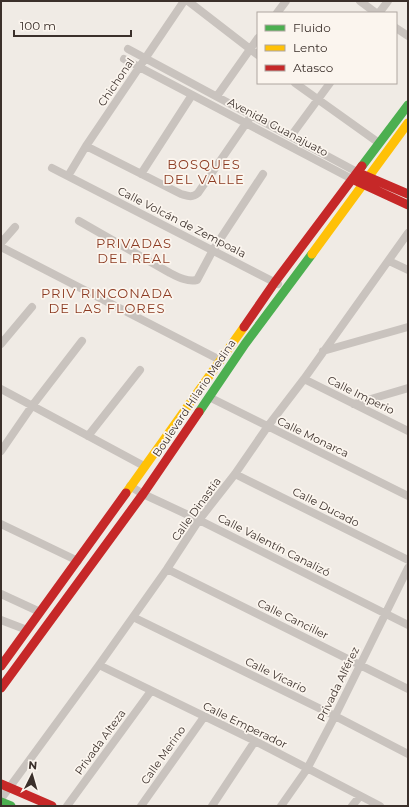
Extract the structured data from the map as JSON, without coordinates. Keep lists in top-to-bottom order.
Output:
{
  "streets": {
    "main road": ["Avenida Guanajuato", "Boulevard Hilario Medina"],
    "street": [
      "Chichonal",
      "Calle Volcán de Zempoala",
      "Calle Imperio",
      "Calle Monarca",
      "Calle Ducado",
      "Calle Dinastía",
      "Calle Valentín Canalizó",
      "Calle Canciller",
      "Calle Vicario",
      "Privada Alférez",
      "Calle Emperador",
      "Privada Alteza",
      "Calle Merino"
    ]
  },
  "crossings": [
    ["Chichonal", "Avenida Guanajuato"],
    ["Chichonal", "Calle Volcán de Zempoala"],
    ["Avenida Guanajuato", "Boulevard Hilario Medina"],
    ["Calle Volcán de Zempoala", "Boulevard Hilario Medina"],
    ["Calle Imperio", "Calle Dinastía"],
    ["Boulevard Hilario Medina", "Calle Monarca"],
    ["Boulevard Hilario Medina", "Calle Valentín Canalizó"],
    ["Calle Monarca", "Calle Dinastía"],
    ["Calle Ducado", "Calle Dinastía"],
    ["Calle Dinastía", "Calle Valentín Canalizó"],
    ["Calle Dinastía", "Calle Canciller"],
    ["Calle Dinastía", "Calle Vicario"],
    ["Calle Dinastía", "Calle Emperador"],
    ["Calle Valentín Canalizó", "Privada Alférez"],
    ["Calle Canciller", "Privada Alférez"],
    ["Calle Vicario", "Privada Alférez"],
    ["Privada Alférez", "Calle Emperador"],
    ["Calle Emperador", "Privada Alteza"],
    ["Calle Emperador", "Calle Merino"]
  ],
  "districts": ["BOSQUES DEL VALLE", "PRIVADAS DEL REAL", "PRIV RINCONADA DE LAS FLORES"],
  "legend": ["Fluido", "Lento", "Atasco"],
  "scale_bar": "100 m",
  "north": "top"
}
